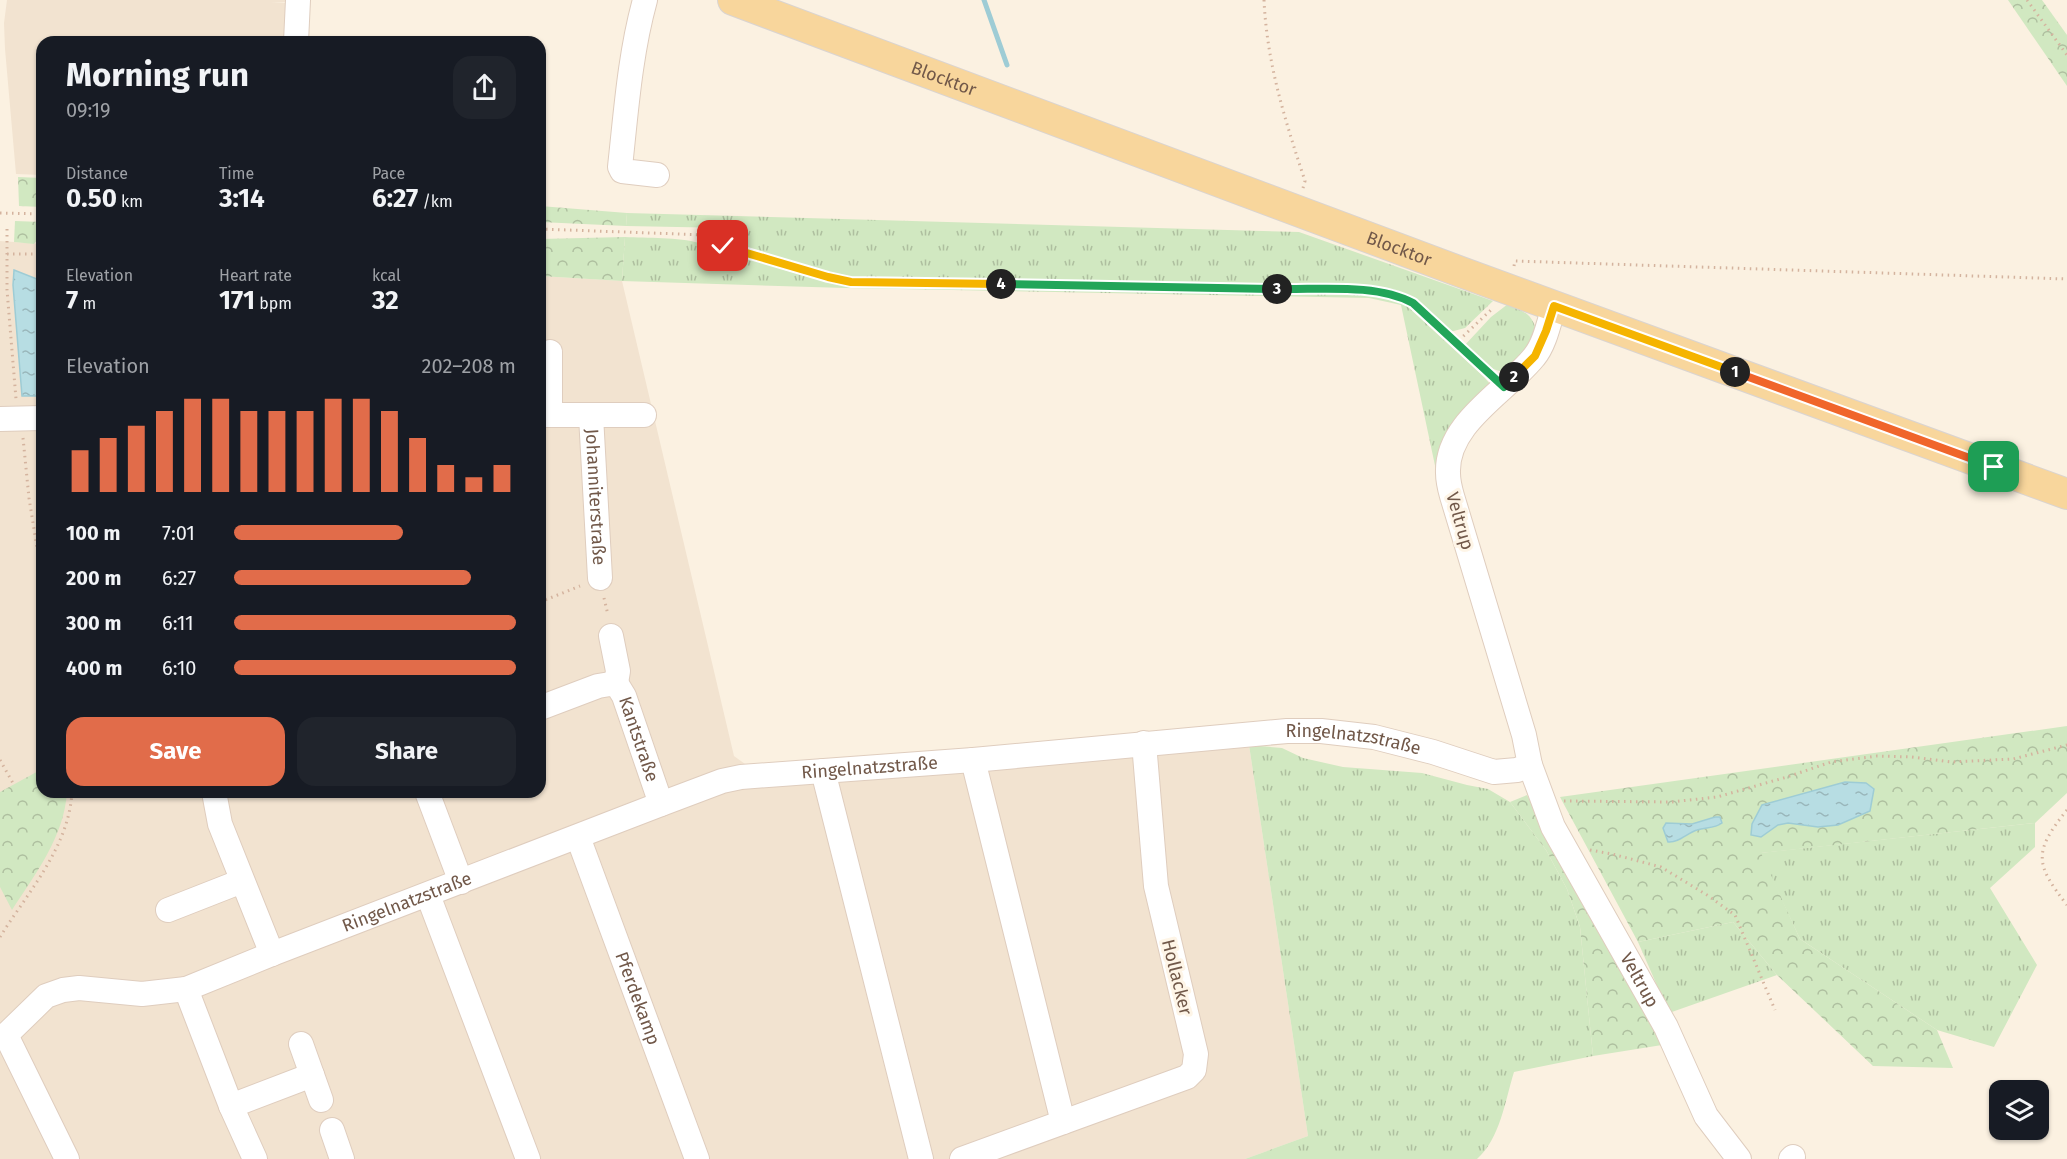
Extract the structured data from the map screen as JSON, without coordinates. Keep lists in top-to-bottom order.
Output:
{
  "streets": {
    "main road": ["Blocktor"],
    "street": [
      "Johanniterstraße",
      "Veltrup",
      "Kantstraße",
      "Ringelnatzstraße",
      "Hollacker",
      "Pferdekamp"
    ]
  },
  "crossings": [
    ["Blocktor", "Veltrup"],
    ["Veltrup", "Ringelnatzstraße"],
    ["Kantstraße", "Ringelnatzstraße"],
    ["Ringelnatzstraße", "Hollacker"],
    ["Ringelnatzstraße", "Pferdekamp"]
  ],
  "page": {
    "heading": ["Morning run", "09:19"],
    "stats": [
      ["Distance", "0.50 km"],
      ["Time", "3:14"],
      ["Pace", "6:27 /km"],
      ["Elevation", "7 m"],
      ["Heart rate", "171 bpm"],
      ["kcal", "32"]
    ],
    "pins": [
      "4",
      "3",
      "1",
      "2"
    ],
    "chart": ["Elevation", "202–208 m"],
    "list": [
      {
        "name": "100 m",
        "note": "7:01"
      },
      {
        "name": "200 m",
        "note": "6:27"
      },
      {
        "name": "300 m",
        "note": "6:11"
      },
      {
        "name": "400 m",
        "note": "6:10"
      }
    ],
    "buttons": ["Save", "Share"]
  }
}
